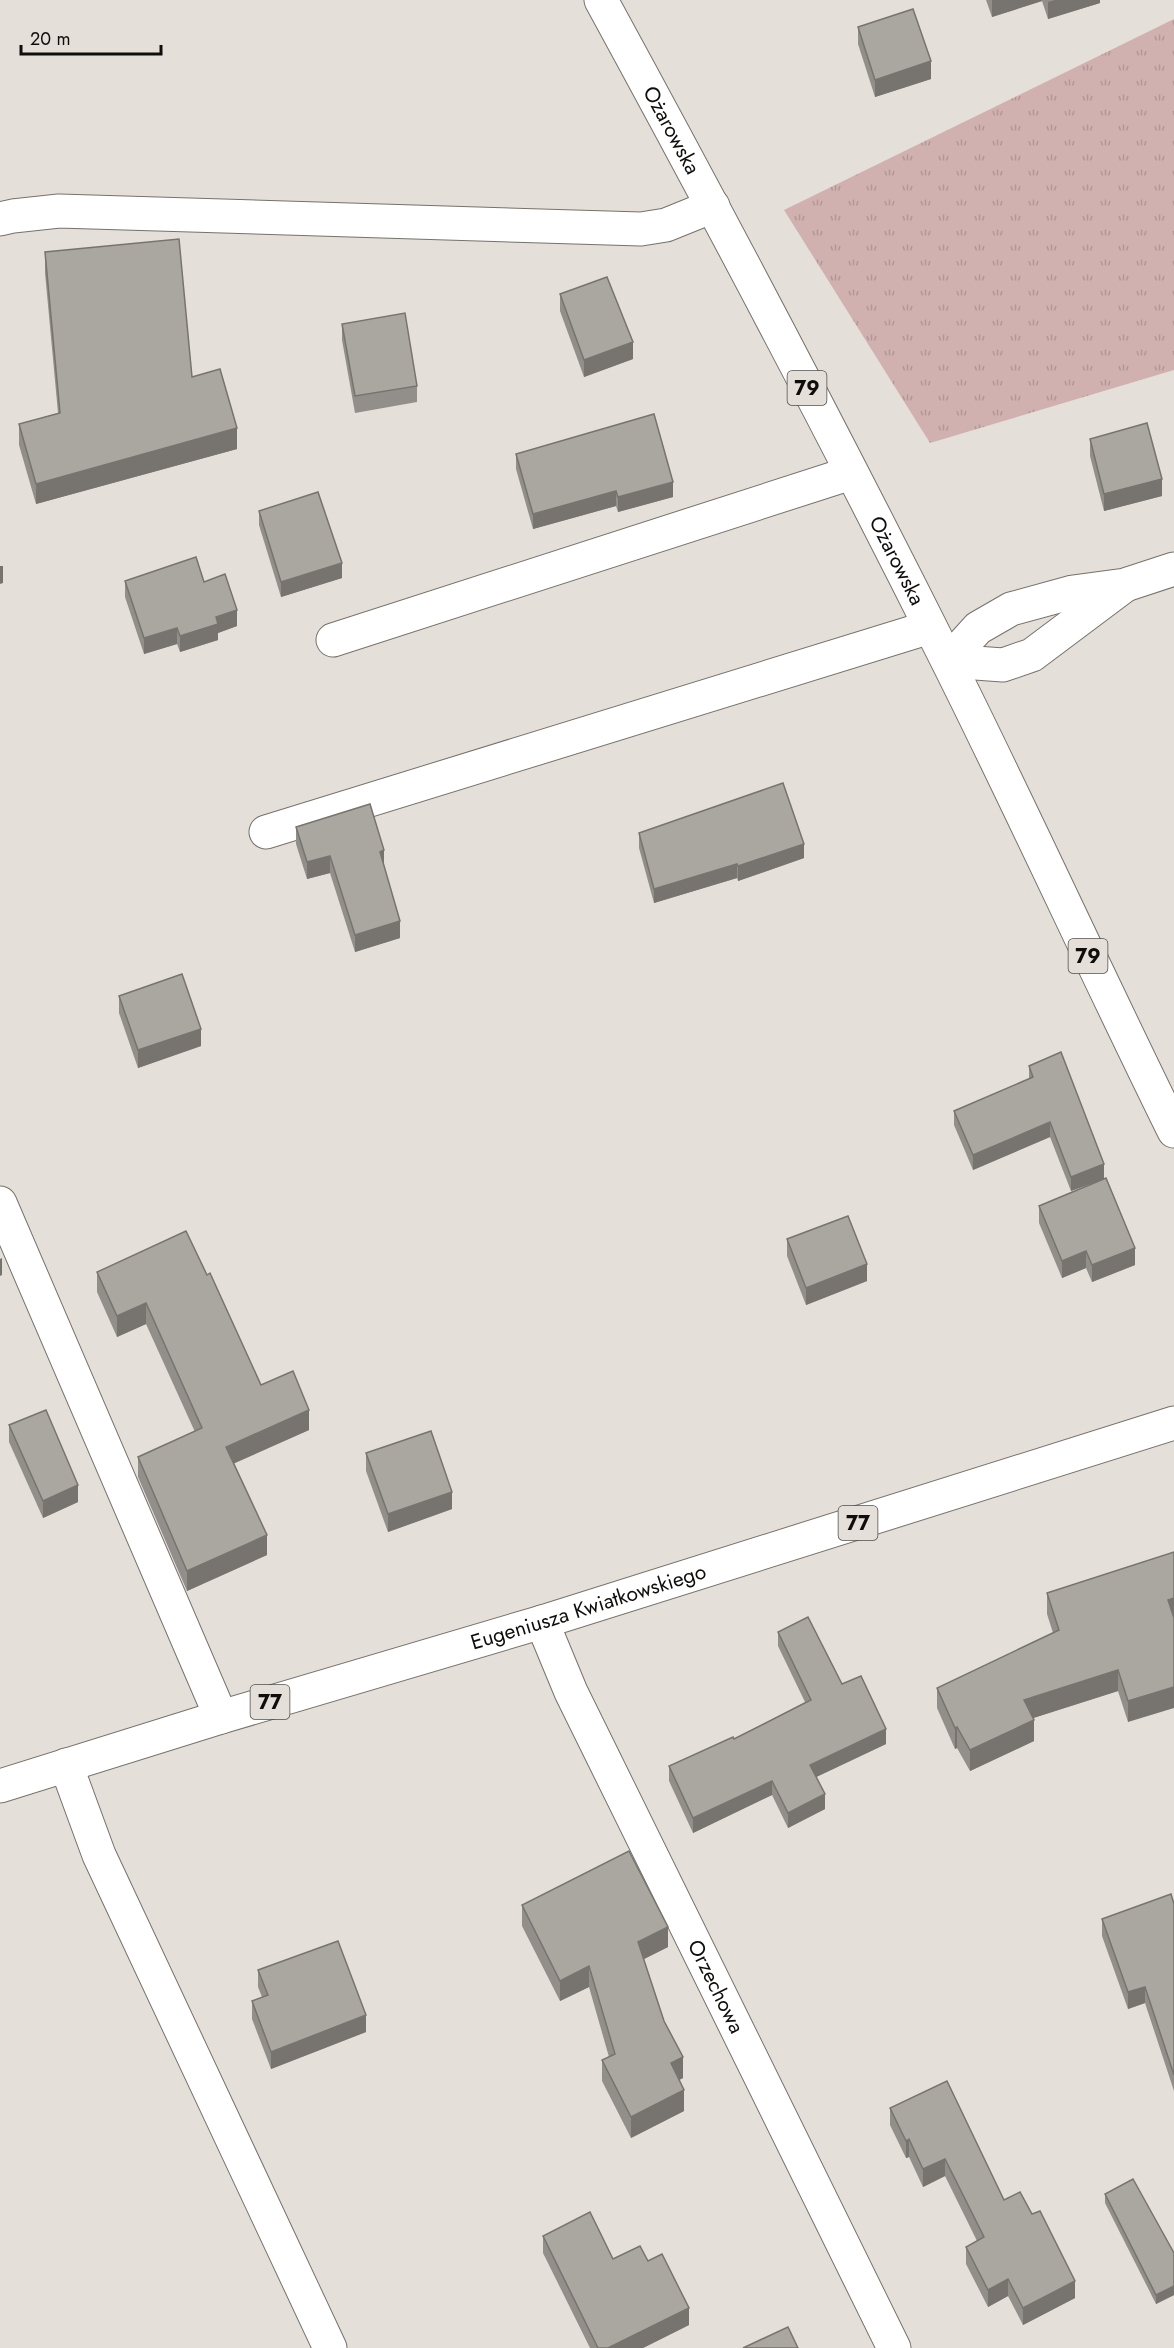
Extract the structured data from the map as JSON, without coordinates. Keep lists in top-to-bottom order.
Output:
{
  "streets": {
    "main road": [
      "Ożarowska",
      "79",
      "77",
      "Eugeniusza Kwiatkowskiego",
      "Orzechowa"
    ]
  },
  "crossings": [
    ["Eugeniusza Kwiatkowskiego", "Orzechowa"]
  ],
  "scale_bar": "20 m"
}
